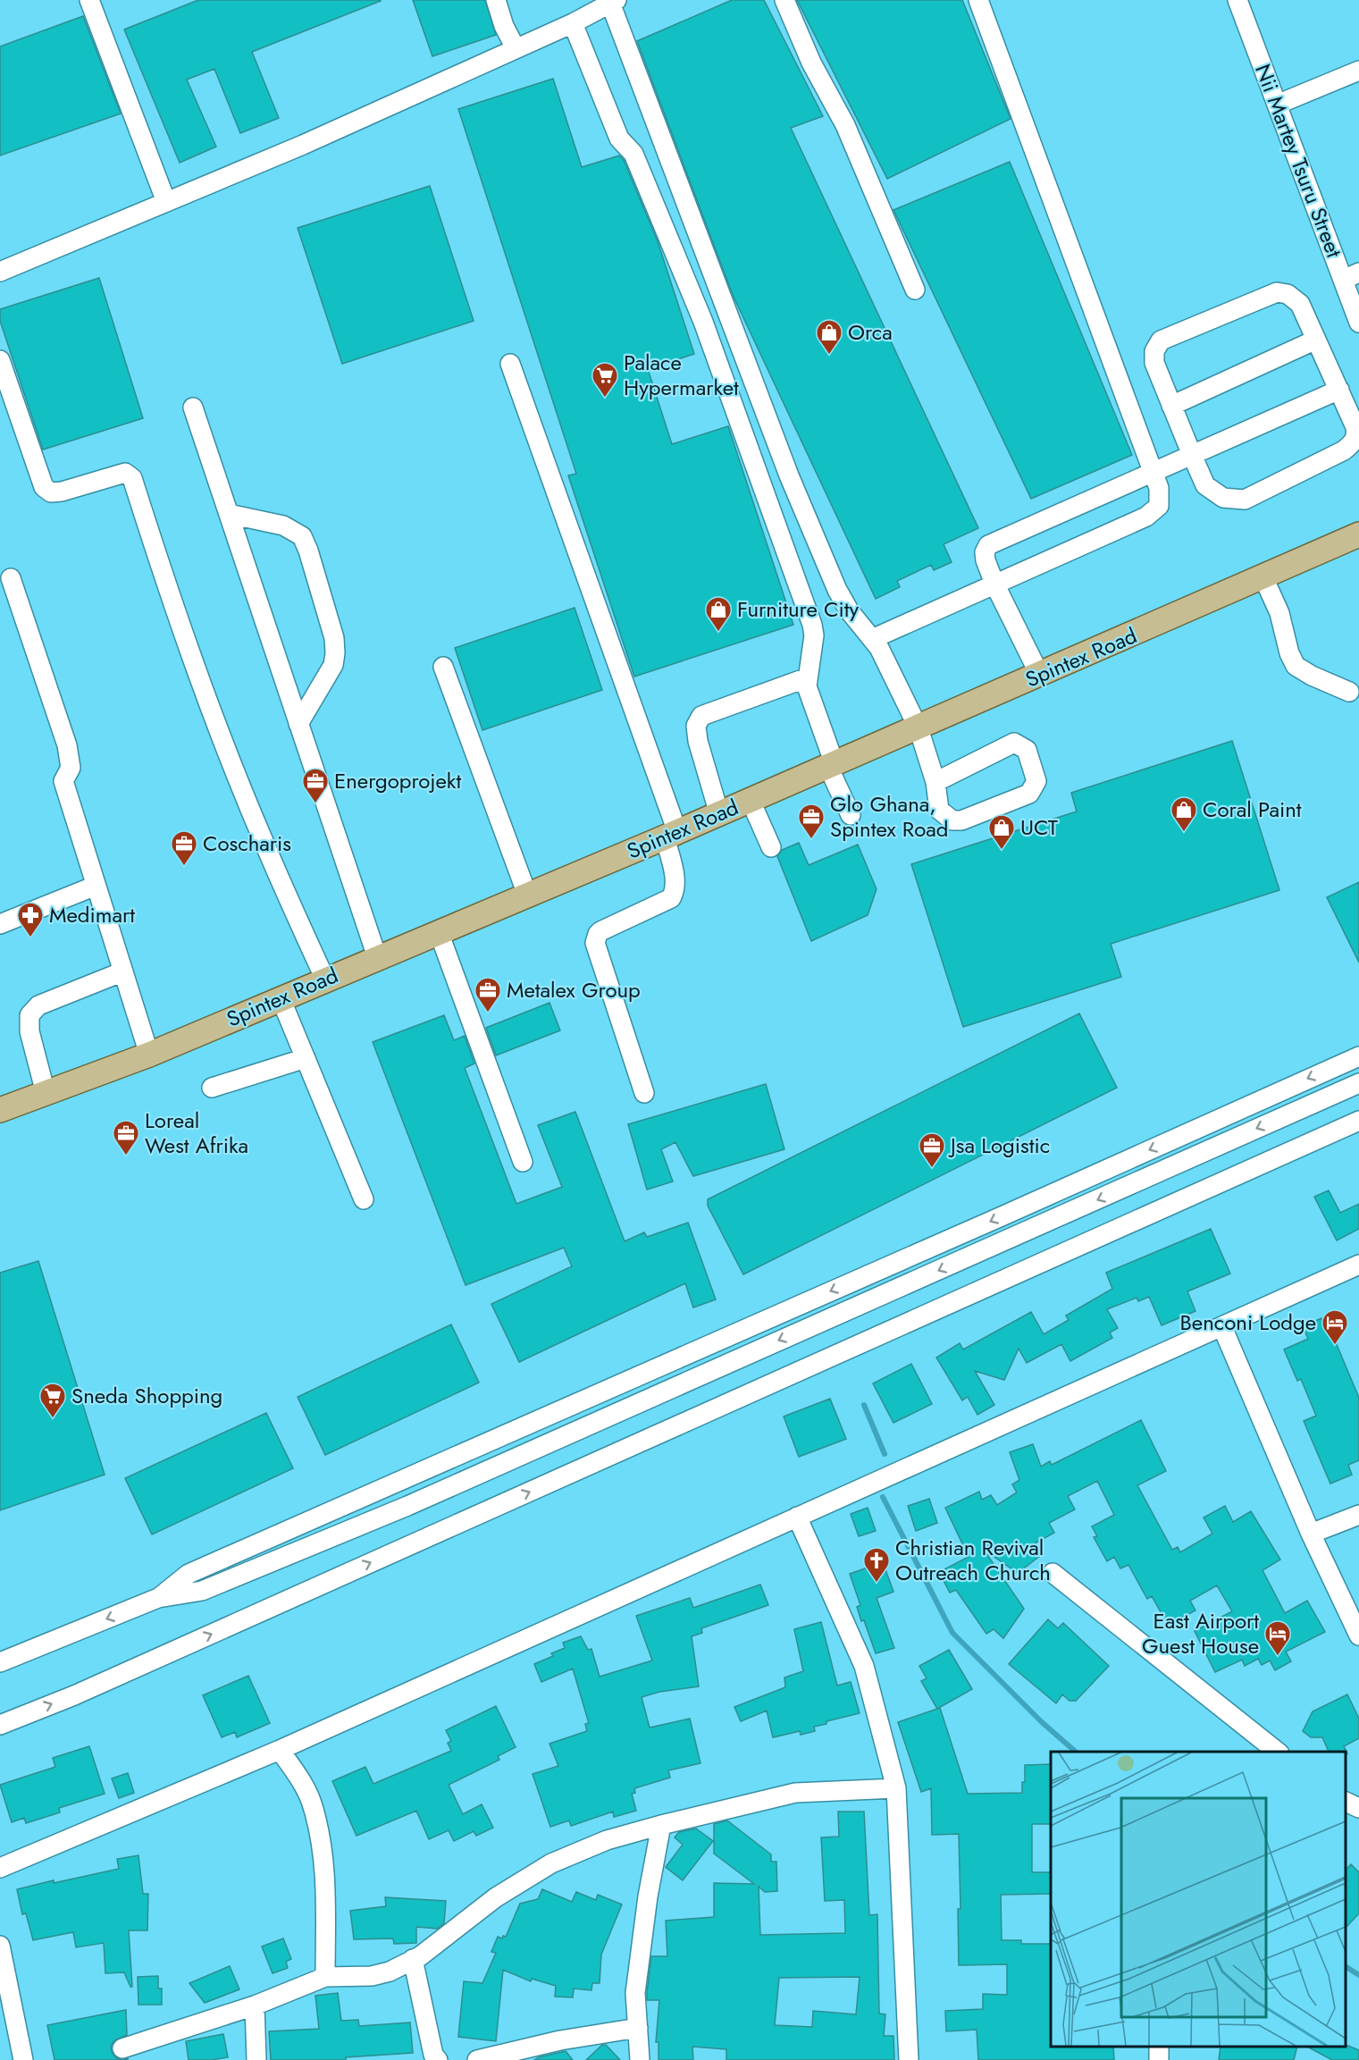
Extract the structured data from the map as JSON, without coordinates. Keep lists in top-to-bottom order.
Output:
{
  "streets": {
    "main road": ["Spintex Road"],
    "street": ["Nii Martey Tsuru Street"]
  },
  "places": {
    "shop": [
      "Orca",
      "Furniture City",
      "Coral Paint",
      "UCT"
    ],
    "supermarket": ["Palace Hypermarket", "Sneda Shopping"],
    "office": [
      "Energoprojekt",
      "Glo Ghana, Spintex Road",
      "Coscharis",
      "Metalex Group",
      "Loreal West Afrika",
      "Jsa Logistic"
    ],
    "pharmacy": ["Medimart"],
    "hotel": ["Benconi Lodge", "East Airport Guest House"],
    "church": ["Christian Revival Outreach Church"]
  }
}
